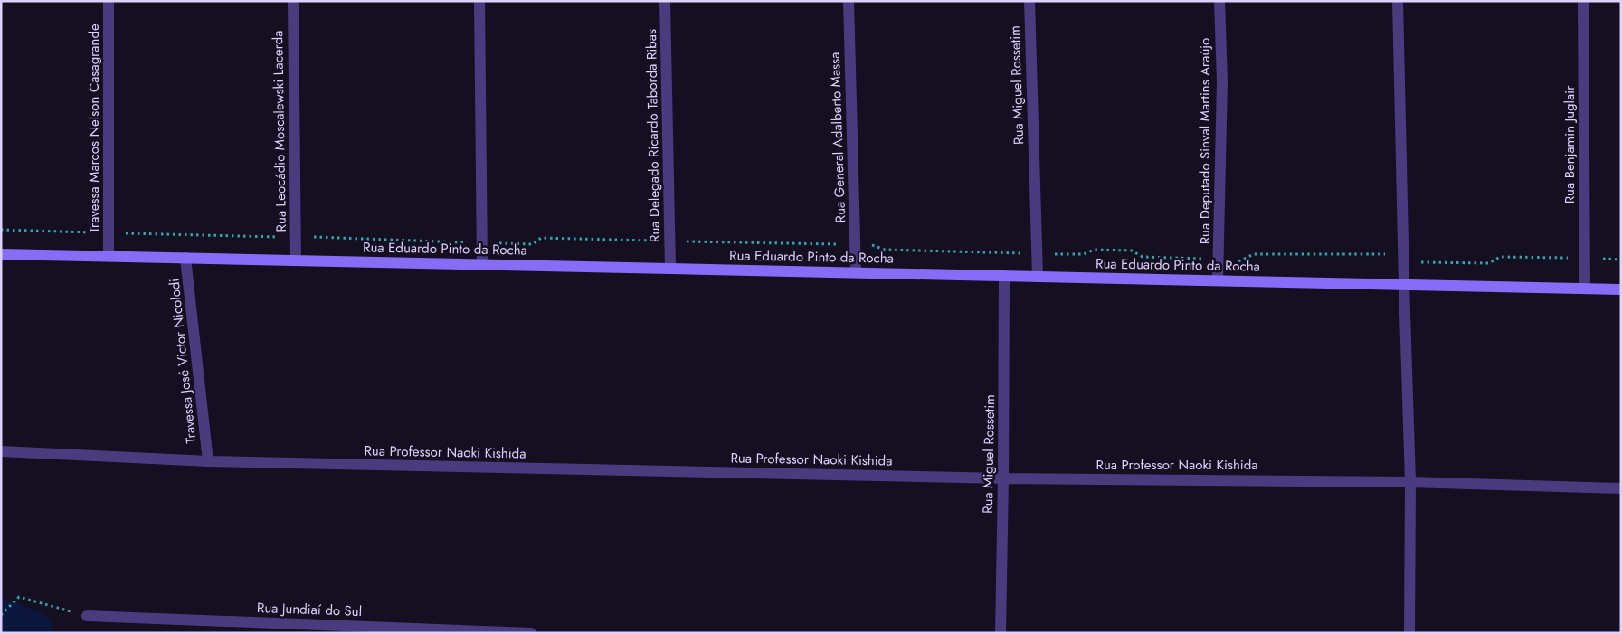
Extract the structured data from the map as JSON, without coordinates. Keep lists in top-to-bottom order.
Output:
{
  "streets": {
    "main road": ["Rua Eduardo Pinto da Rocha"],
    "street": [
      "Rua Miguel Rossetim",
      "Travessa Marcos Nelson Casagrande",
      "Rua Leocádio Moscalewski Lacerda",
      "Rua Delegado Ricardo Taborda Ribas",
      "Rua General Adalberto Massa",
      "Rua Deputado Sinval Martins Araújo",
      "Rua Benjamin Juglair",
      "Travessa José Victor Nicolodi",
      "Rua Professor Naoki Kishida",
      "Rua Jundiaí do Sul"
    ]
  },
  "crossings": [
    ["Rua Miguel Rossetim", "Rua Eduardo Pinto da Rocha"],
    ["Rua Miguel Rossetim", "Rua Professor Naoki Kishida"],
    ["Travessa Marcos Nelson Casagrande", "Rua Eduardo Pinto da Rocha"],
    ["Rua Leocádio Moscalewski Lacerda", "Rua Eduardo Pinto da Rocha"],
    ["Rua Delegado Ricardo Taborda Ribas", "Rua Eduardo Pinto da Rocha"],
    ["Rua General Adalberto Massa", "Rua Eduardo Pinto da Rocha"],
    ["Rua Deputado Sinval Martins Araújo", "Rua Eduardo Pinto da Rocha"],
    ["Rua Benjamin Juglair", "Rua Eduardo Pinto da Rocha"],
    ["Rua Eduardo Pinto da Rocha", "Travessa José Victor Nicolodi"],
    ["Travessa José Victor Nicolodi", "Rua Professor Naoki Kishida"]
  ]
}
